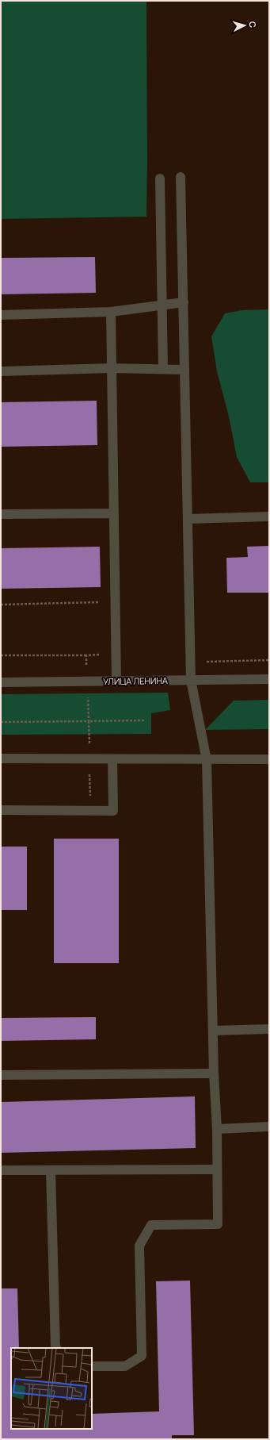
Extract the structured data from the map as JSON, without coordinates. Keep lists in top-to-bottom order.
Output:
{
  "streets": {
    "street": ["УЛИЦА ЛЕНИНА"]
  },
  "north": "right"
}
